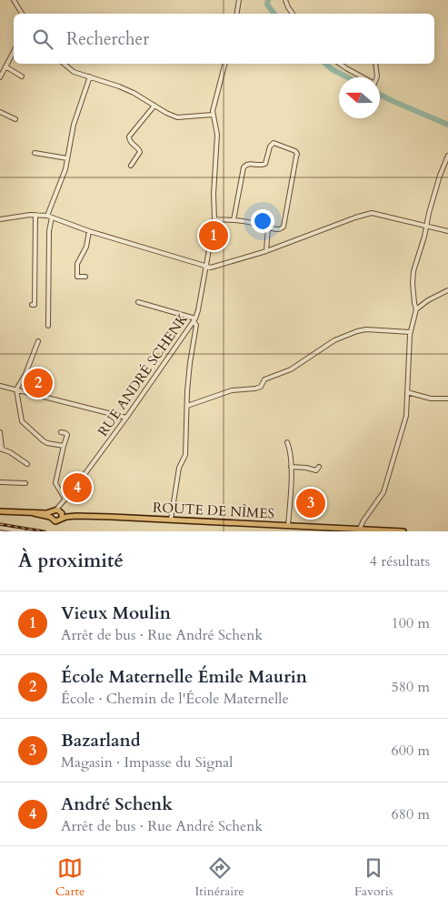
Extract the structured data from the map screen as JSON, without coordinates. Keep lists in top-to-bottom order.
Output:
{
  "streets": {
    "main road": ["ROUTE DE NÎMES"],
    "street": ["RUE ANDRÉ SCHENK"]
  },
  "crossings": [
    ["RUE ANDRÉ SCHENK", "ROUTE DE NÎMES"]
  ],
  "north": "left",
  "page": {
    "search": "Rechercher",
    "pins": [
      "1",
      "2",
      "4",
      "3"
    ],
    "heading": ["À proximité", "4 résultats"],
    "list": [
      {
        "mark": "1",
        "name": "Vieux Moulin",
        "note": "Arrêt de bus · Rue André Schenk",
        "value": "100 m"
      },
      {
        "mark": "2",
        "name": "École Maternelle Émile Maurin",
        "note": "École · Chemin de l'École Maternelle",
        "value": "580 m"
      },
      {
        "mark": "3",
        "name": "Bazarland",
        "note": "Magasin · Impasse du Signal",
        "value": "600 m"
      },
      {
        "mark": "4",
        "name": "André Schenk",
        "note": "Arrêt de bus · Rue André Schenk",
        "value": "680 m"
      }
    ],
    "nav": ["Carte", "Itinéraire", "Favoris"]
  }
}
